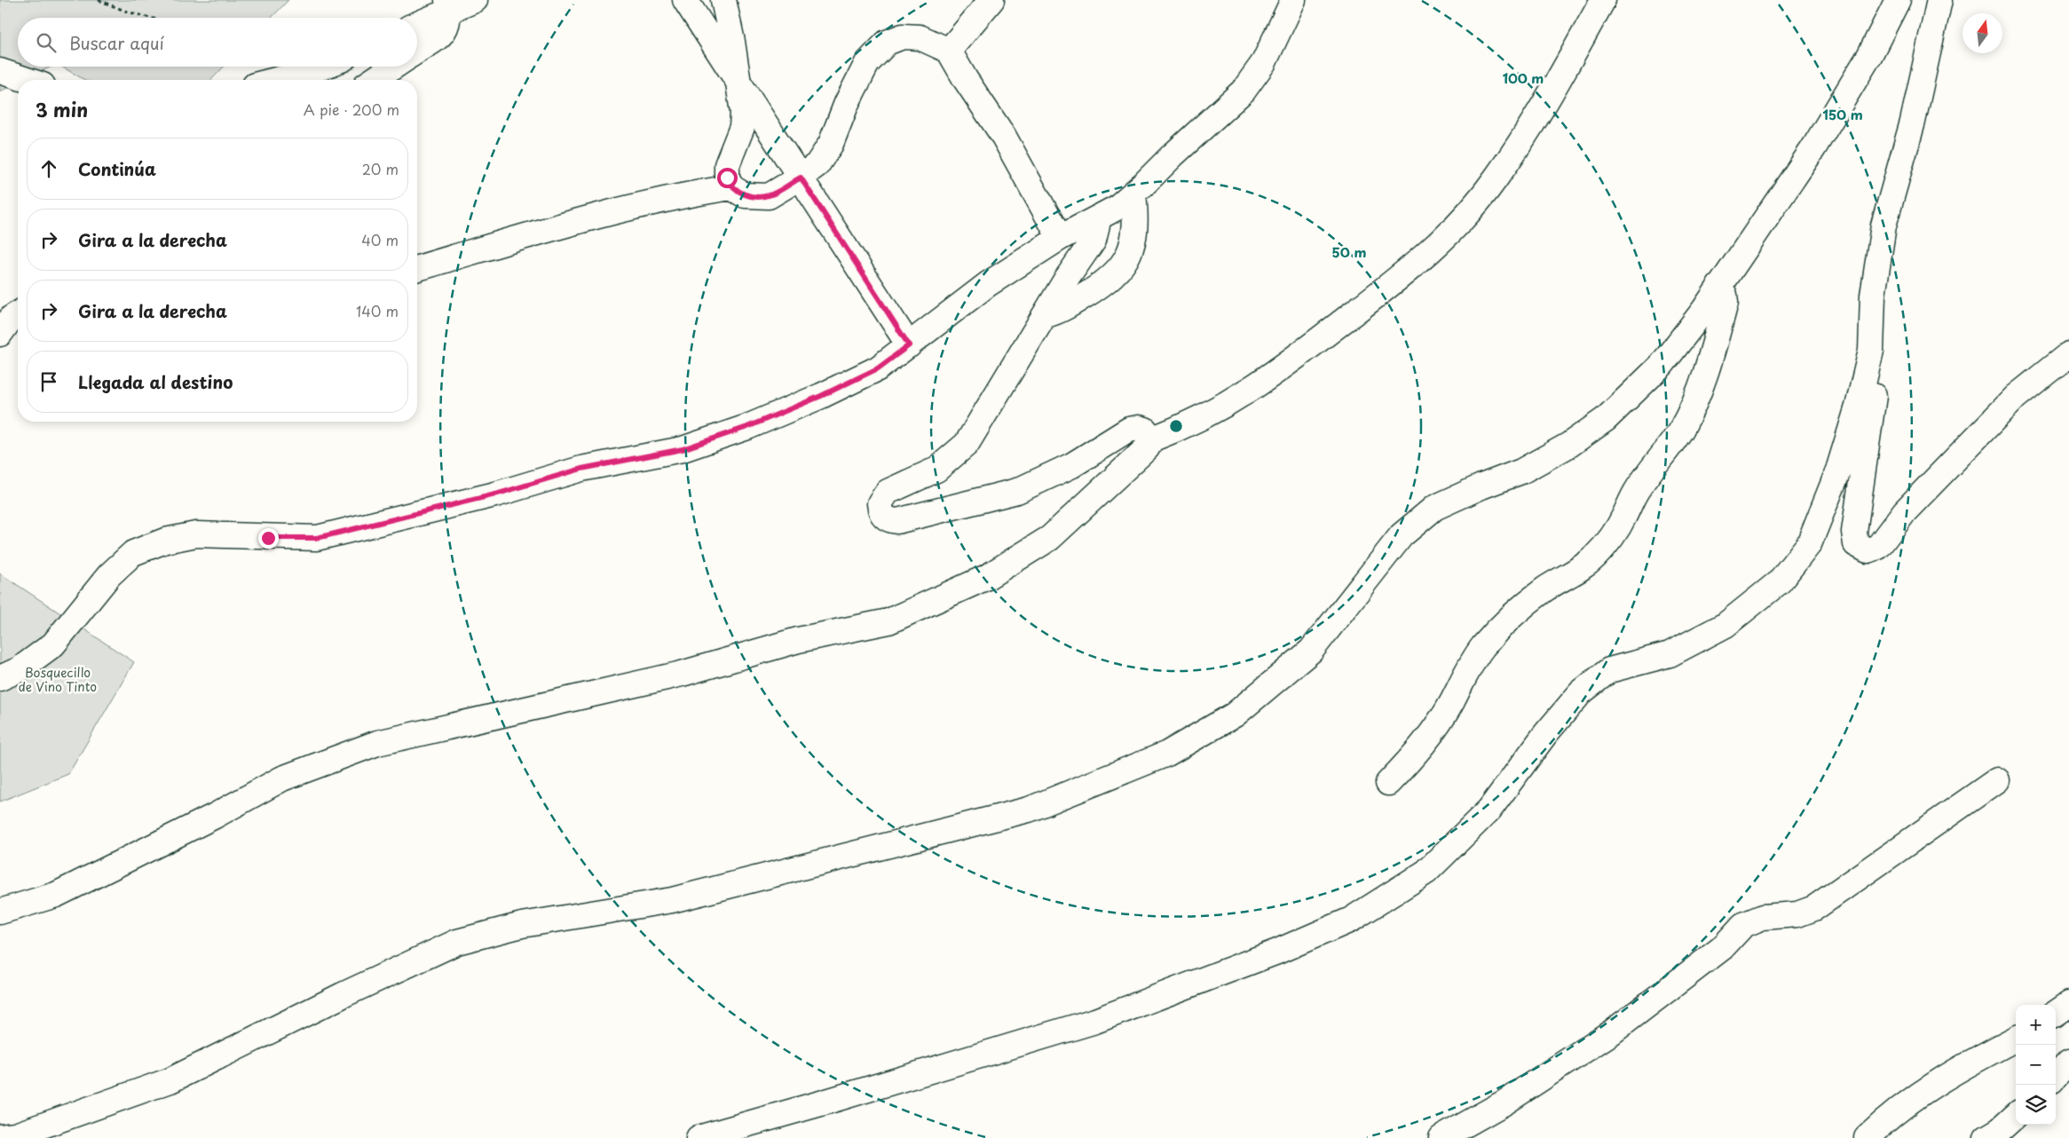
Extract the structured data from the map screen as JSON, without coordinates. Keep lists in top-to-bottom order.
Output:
{
  "parks": ["Bosquecillo de Vino Tinto"],
  "north": "top",
  "page": {
    "search": "Buscar aquí",
    "heading": ["3 min", "A pie · 200 m"],
    "list": [
      ["Continúa", "20 m"],
      ["Gira a la derecha", "40 m"],
      ["Gira a la derecha", "140 m"],
      "Llegada al destino"
    ],
    "map_buttons": ["+", "−"]
  },
  "rings": ["100 m", "150 m", "50 m"]
}
